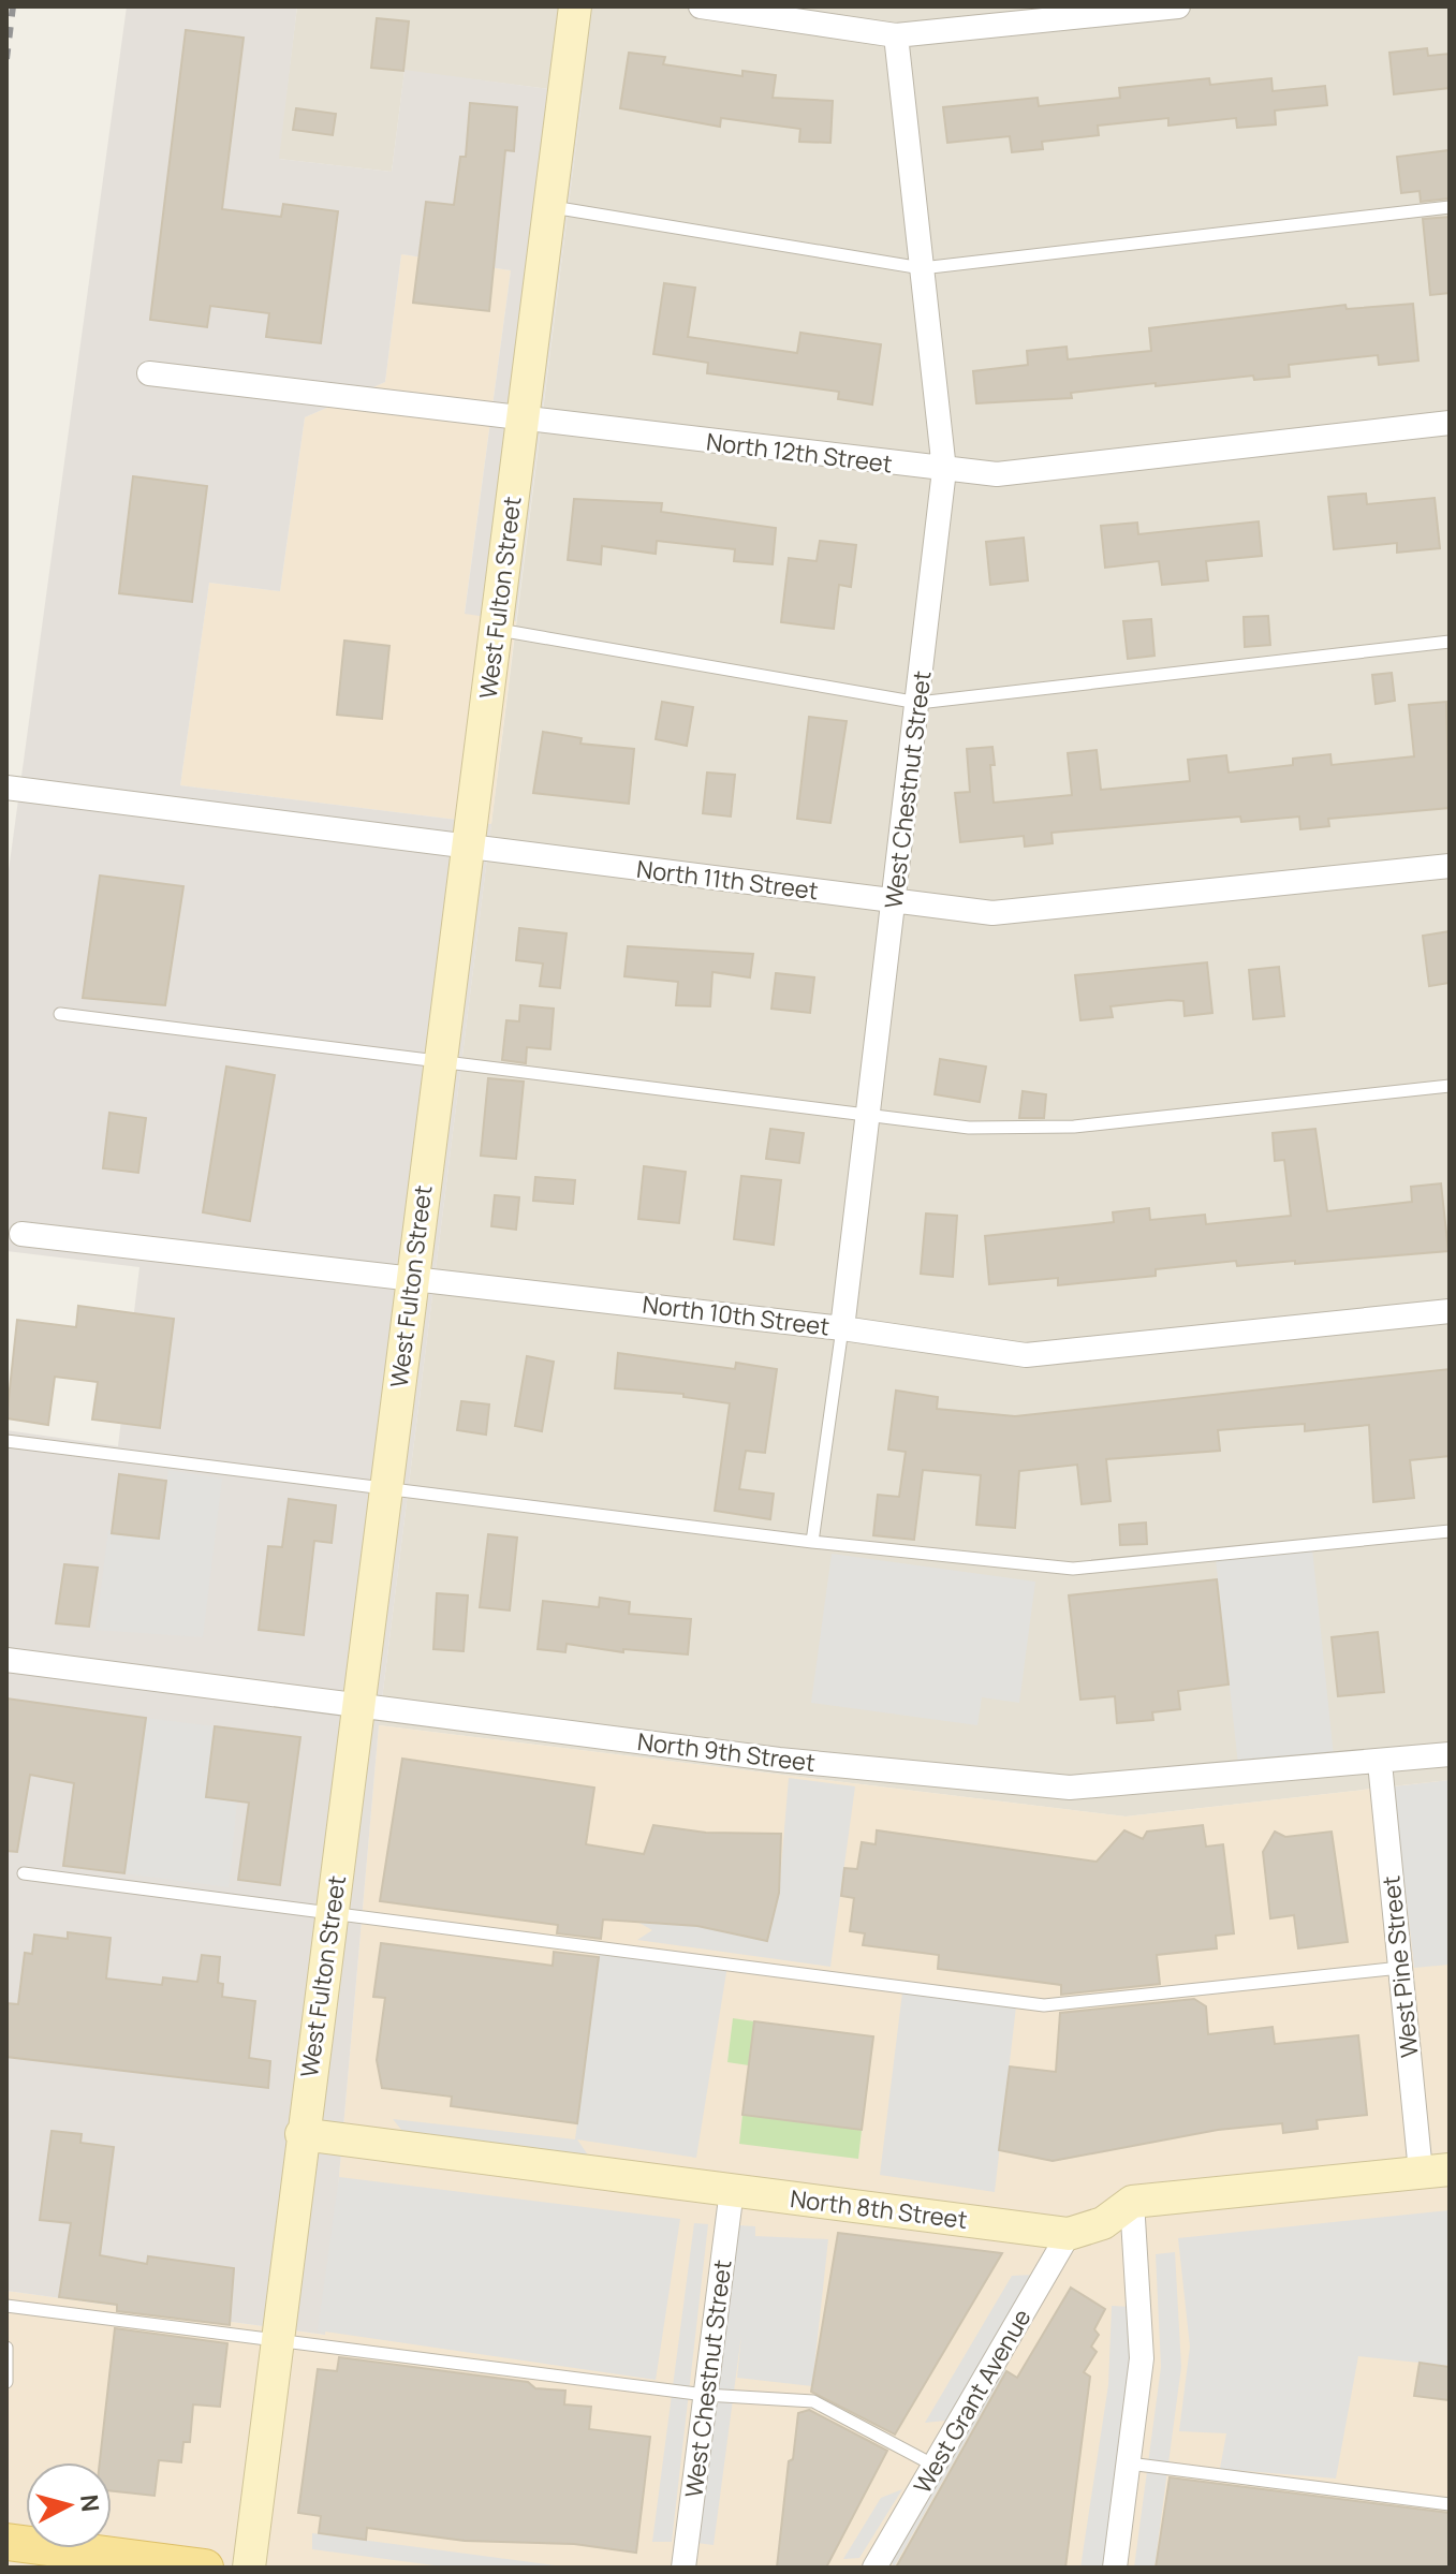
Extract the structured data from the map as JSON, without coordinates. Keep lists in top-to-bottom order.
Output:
{
  "streets": {
    "street": [
      "North 12th Street",
      "West Fulton Street",
      "West Chestnut Street",
      "North 11th Street",
      "North 10th Street",
      "North 9th Street",
      "West Pine Street",
      "North 8th Street",
      "West Grant Avenue"
    ]
  },
  "crossings": [
    ["North 12th Street", "West Fulton Street"],
    ["North 12th Street", "West Chestnut Street"],
    ["West Fulton Street", "North 11th Street"],
    ["West Fulton Street", "North 10th Street"],
    ["West Fulton Street", "North 9th Street"],
    ["West Fulton Street", "North 8th Street"],
    ["West Chestnut Street", "North 11th Street"],
    ["West Chestnut Street", "North 10th Street"],
    ["West Chestnut Street", "North 8th Street"],
    ["North 9th Street", "West Pine Street"],
    ["West Pine Street", "North 8th Street"],
    ["North 8th Street", "West Grant Avenue"]
  ],
  "north": "right"
}
